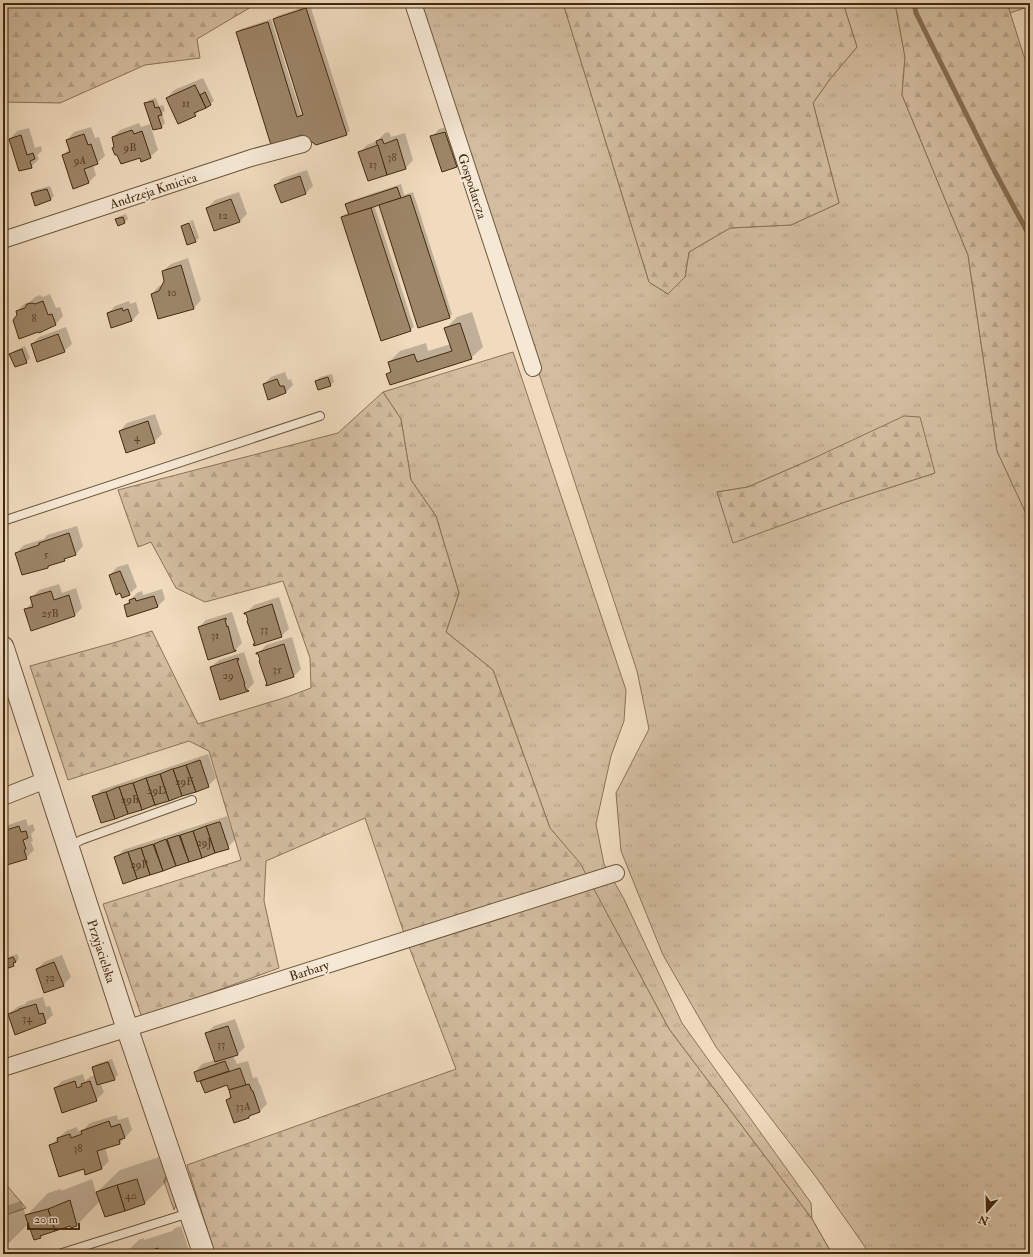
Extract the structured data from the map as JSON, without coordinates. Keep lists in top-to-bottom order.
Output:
{
  "streets": {
    "street": [
      "Gospodarcza",
      "Andrzeja Kmicica",
      "Przyjacielska",
      "Barbary"
    ]
  },
  "crossings": [
    ["Przyjacielska", "Barbary"]
  ],
  "house_numbers": [
    "11",
    "9B",
    "38",
    "9A",
    "13",
    "12",
    "10",
    "8",
    "4",
    "5",
    "25B",
    "33",
    "31",
    "35",
    "29",
    "29F",
    "29D",
    "29B",
    "29J",
    "29P",
    "32",
    "34",
    "33",
    "33A",
    "38",
    "40"
  ],
  "scale_bar": "20 m",
  "north": "bottom"
}
